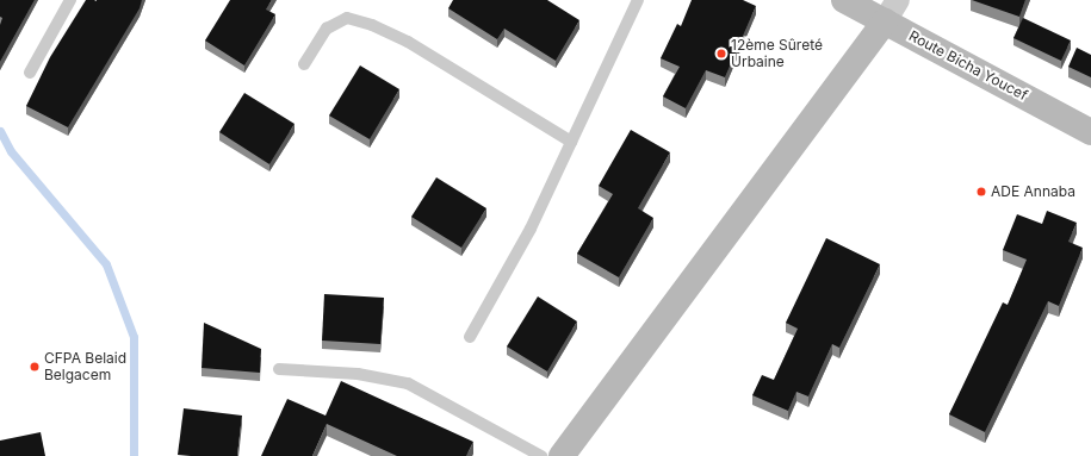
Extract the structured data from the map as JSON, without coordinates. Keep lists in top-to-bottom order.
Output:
{
  "streets": {
    "street": ["Route Bicha Youcef"]
  },
  "places": ["12ème Sûreté Urbaine", "ADE Annaba", "CFPA Belaid Belgacem"]
}
